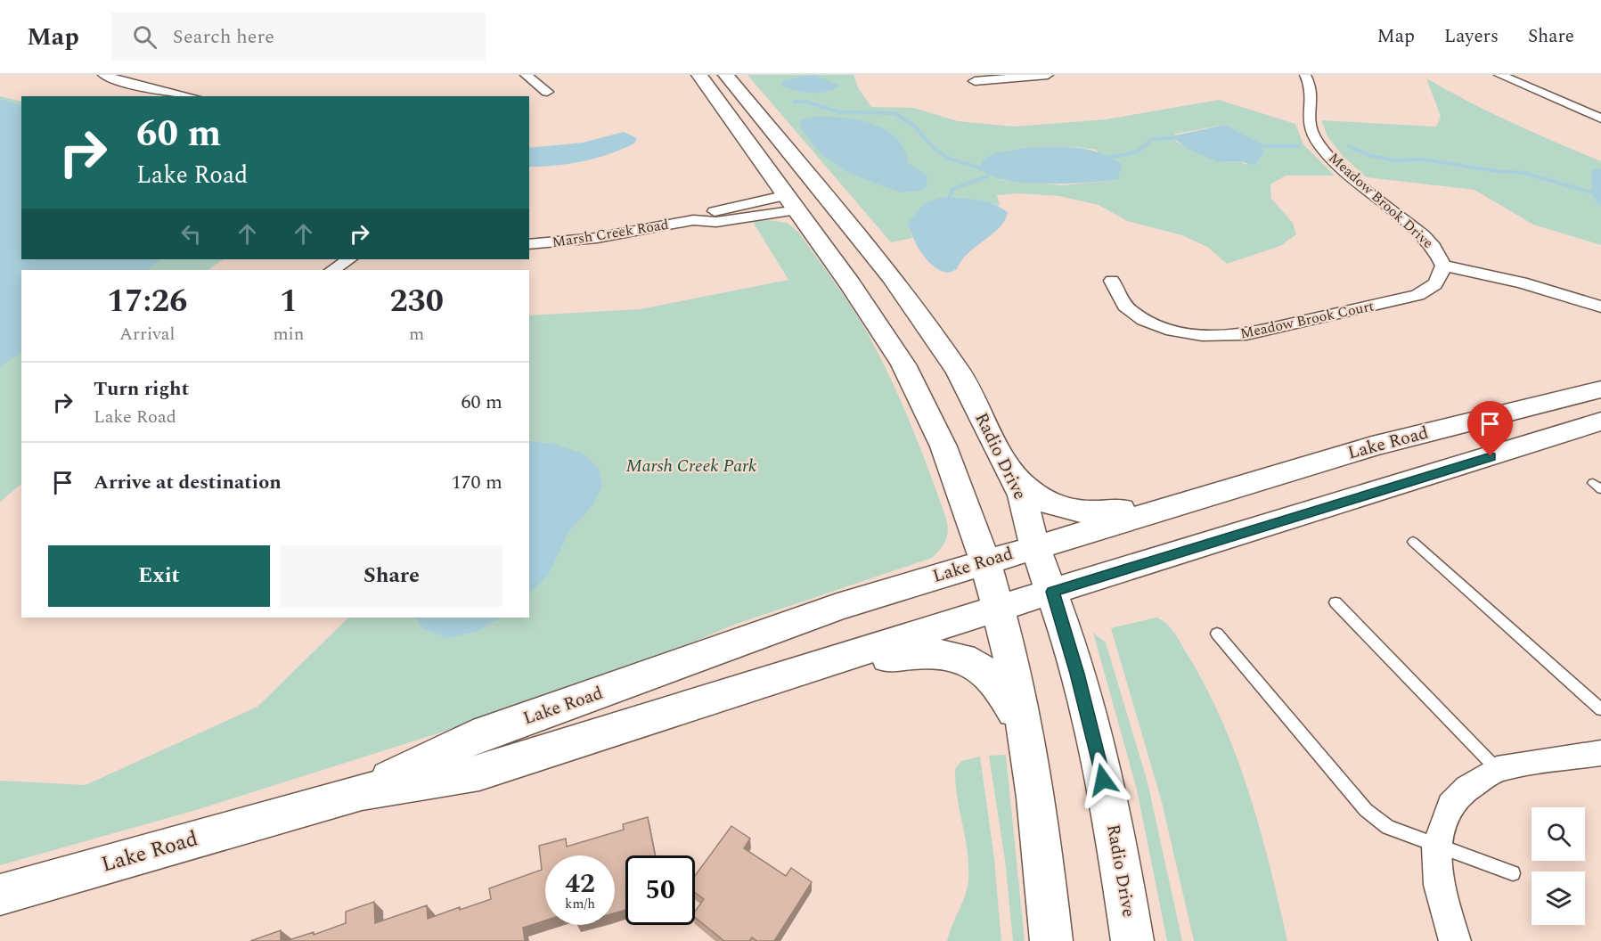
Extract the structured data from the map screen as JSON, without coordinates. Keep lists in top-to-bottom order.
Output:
{
  "streets": {
    "main road": ["Lake Road", "Radio Drive"],
    "street": ["Meadow Brook Drive", "Marsh Creek Road", "Meadow Brook Court"]
  },
  "crossings": [
    ["Meadow Brook Drive", "Meadow Brook Court"],
    ["Lake Road", "Radio Drive"]
  ],
  "parks": ["Marsh Creek Park"],
  "page": {
    "header": "Map",
    "search": "Search here",
    "nav": ["Map", "Layers", "Share"],
    "turn": ["60 m", "Lake Road"],
    "eta": [
      "17:26",
      "Arrival",
      "1",
      "min",
      "230",
      "m"
    ],
    "list": [
      {
        "name": "Turn right",
        "note": "Lake Road",
        "value": "60 m"
      },
      {
        "name": "Arrive at destination",
        "value": "170 m"
      }
    ],
    "buttons": ["Exit", "Share"],
    "speed": "42 km/h",
    "limit": "50"
  }
}
